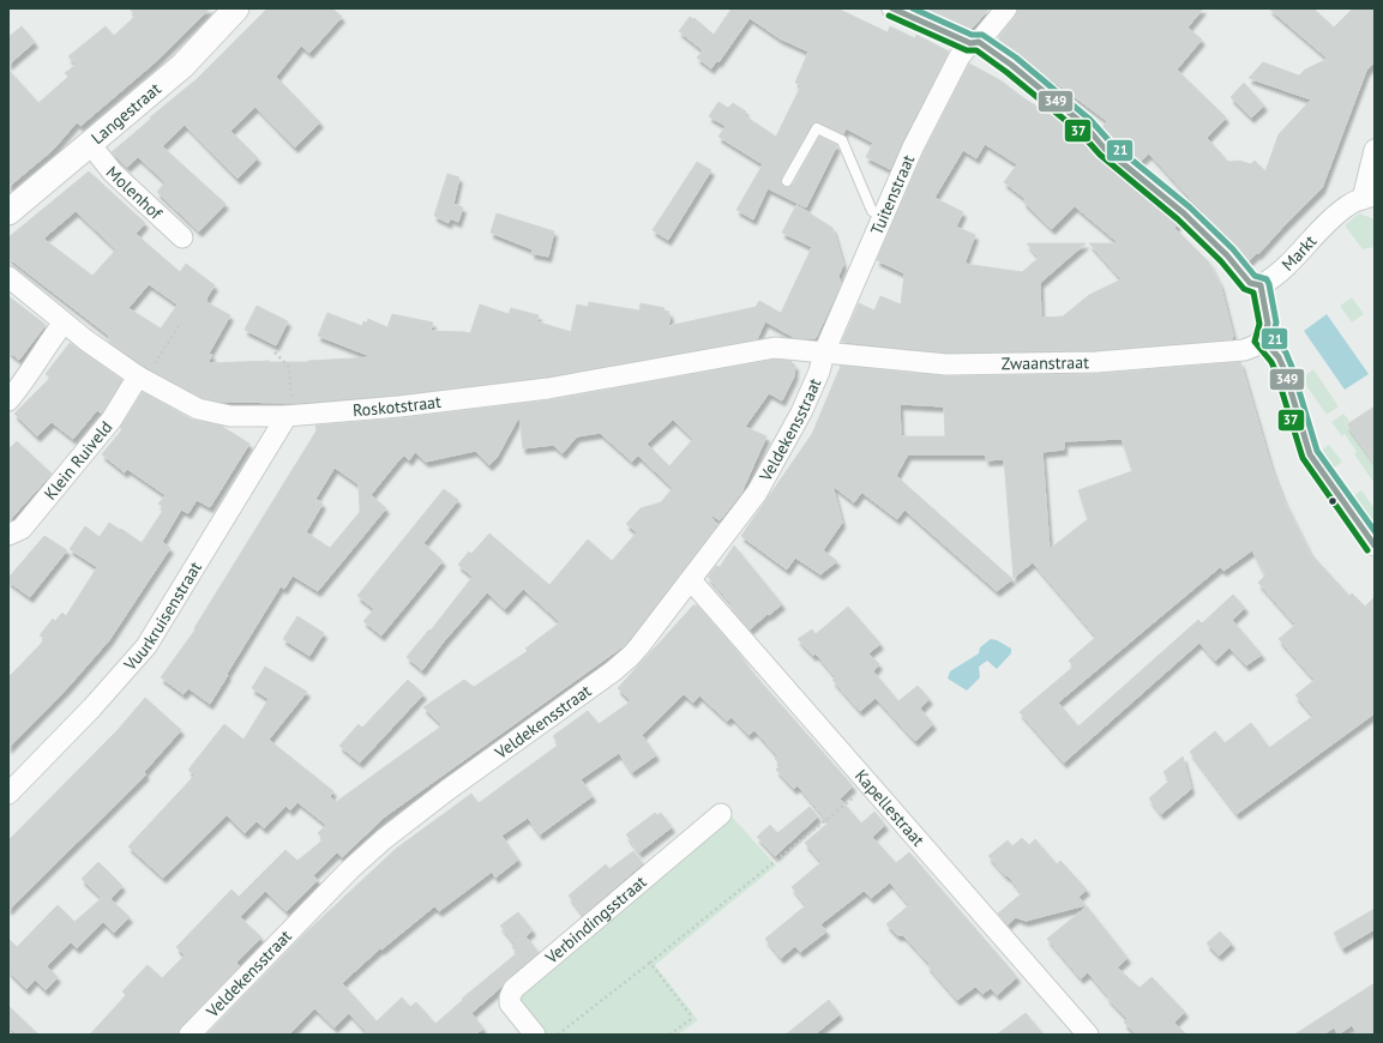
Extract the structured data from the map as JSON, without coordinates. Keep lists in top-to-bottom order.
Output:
{
  "streets": {
    "street": [
      "Langestraat",
      "Molenhof",
      "Tuitenstraat",
      "Markt",
      "Zwaanstraat",
      "Roskotstraat",
      "Veldekensstraat",
      "Klein Ruiveld",
      "Vuurkruisenstraat",
      "Kapellestraat",
      "Verbindingsstraat"
    ]
  },
  "crossings": [
    ["Langestraat", "Molenhof"],
    ["Tuitenstraat", "Zwaanstraat"],
    ["Tuitenstraat", "Roskotstraat"],
    ["Tuitenstraat", "Veldekensstraat"],
    ["Zwaanstraat", "Roskotstraat"],
    ["Zwaanstraat", "Veldekensstraat"],
    ["Roskotstraat", "Veldekensstraat"],
    ["Roskotstraat", "Klein Ruiveld"],
    ["Roskotstraat", "Vuurkruisenstraat"],
    ["Veldekensstraat", "Kapellestraat"]
  ],
  "lines": ["transit line 349", "transit line 21", "transit line 37"]
}
